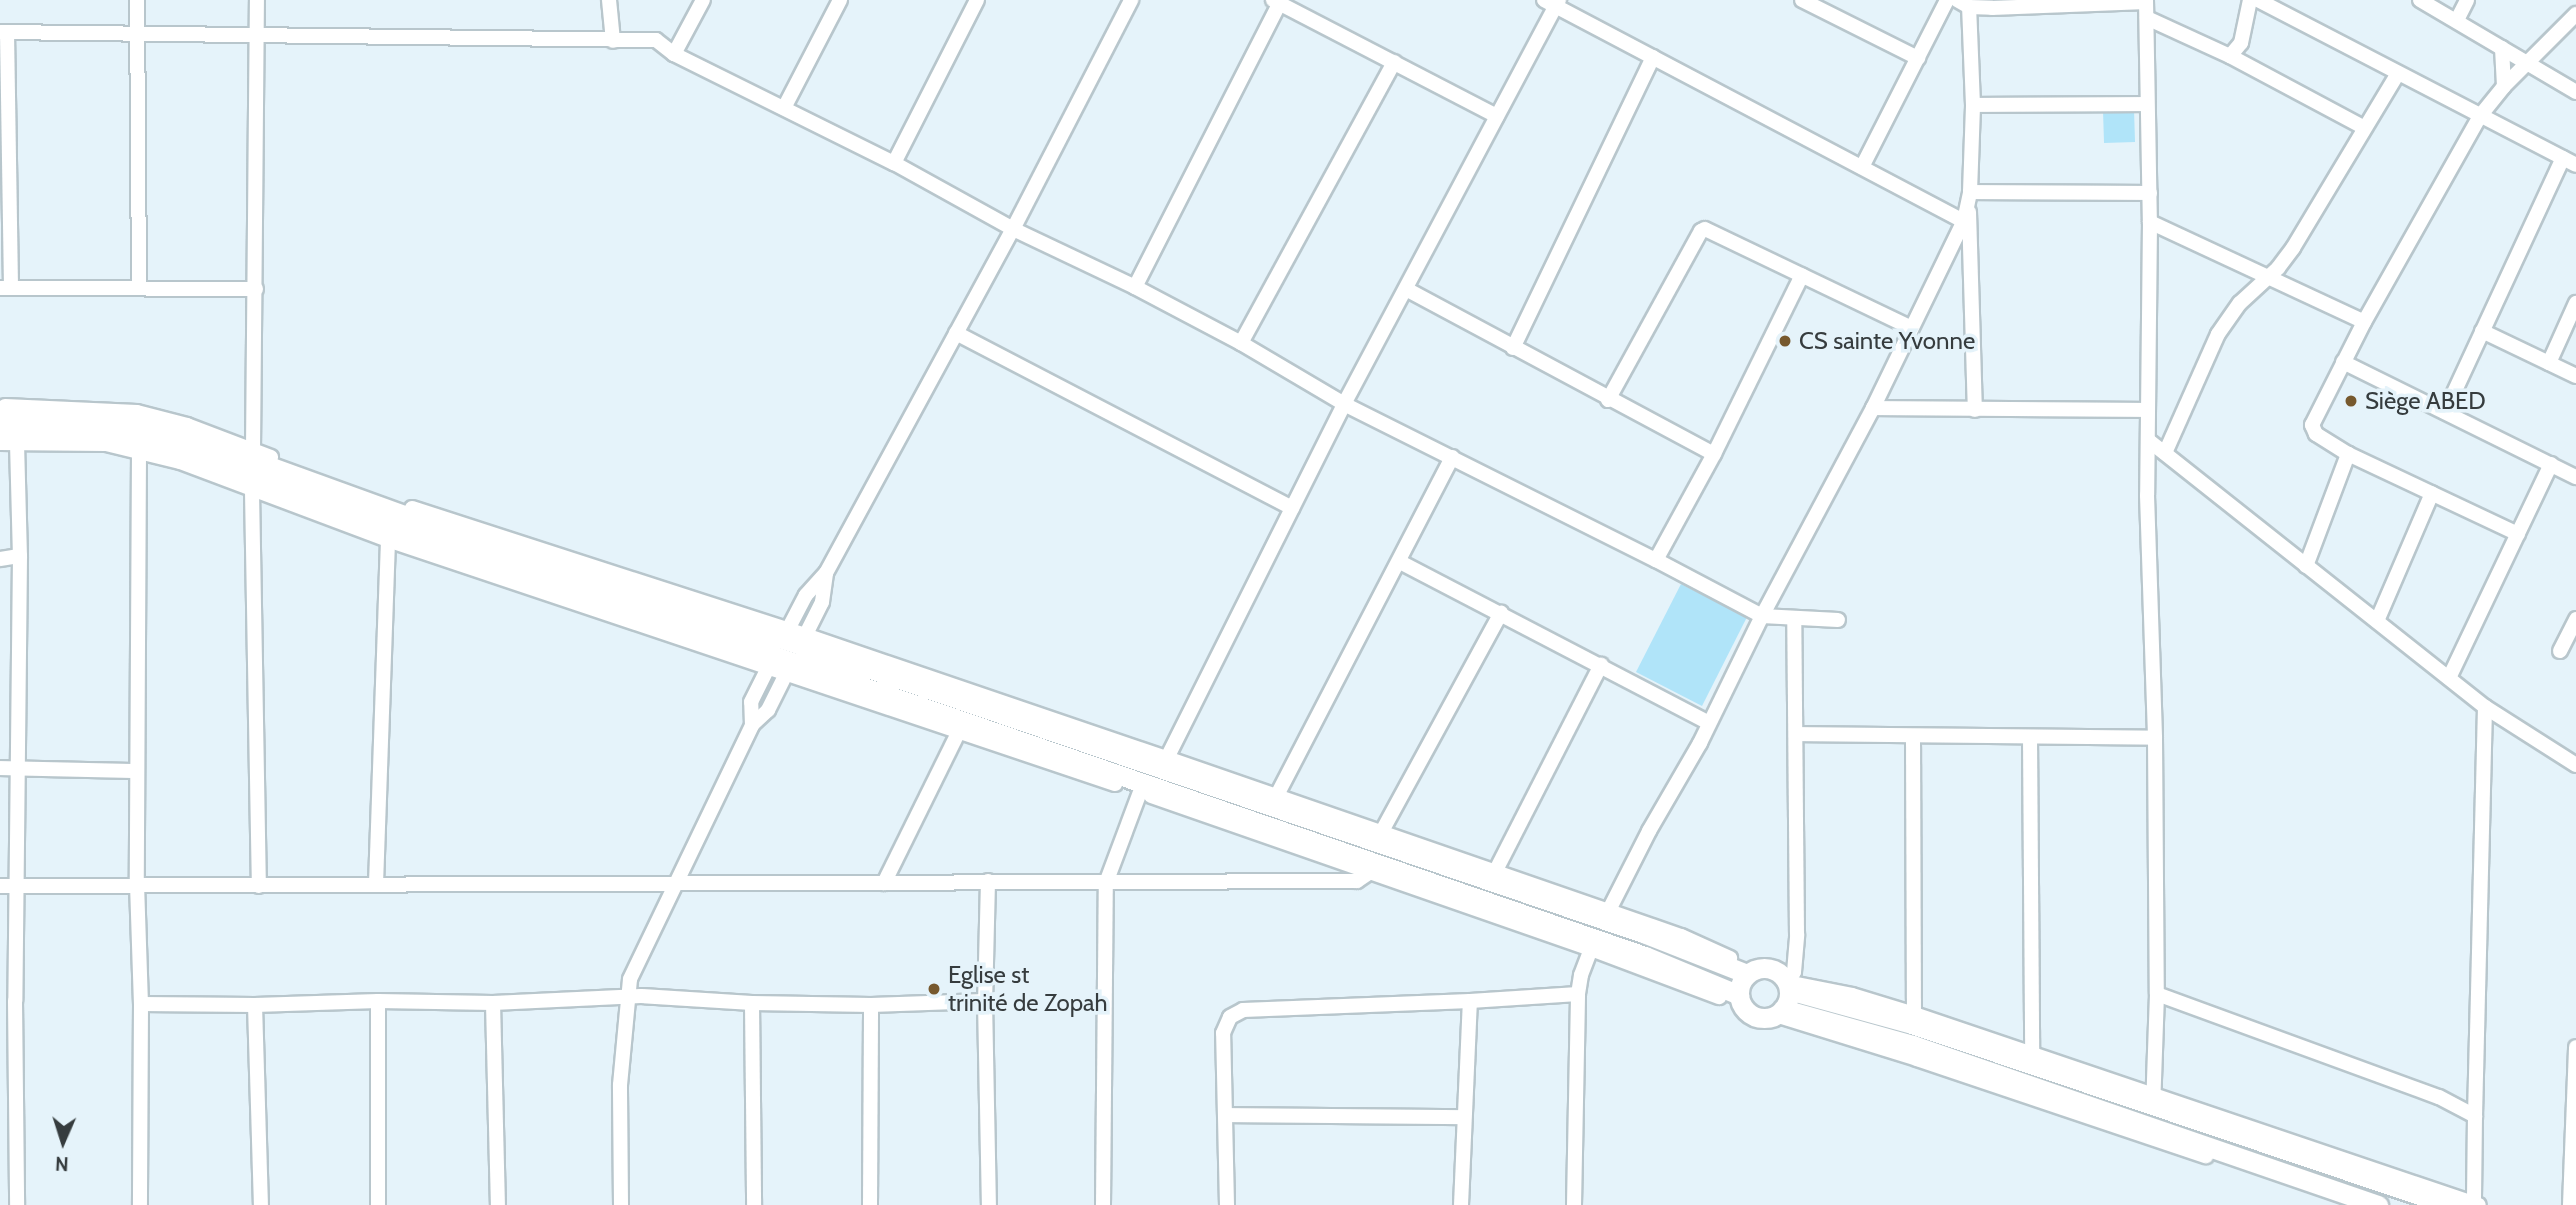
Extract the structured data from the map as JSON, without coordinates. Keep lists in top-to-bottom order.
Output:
{
  "places": ["CS sainte Yvonne", "Siège ABED", "Eglise st trinité de Zopah"],
  "north": "bottom"
}
